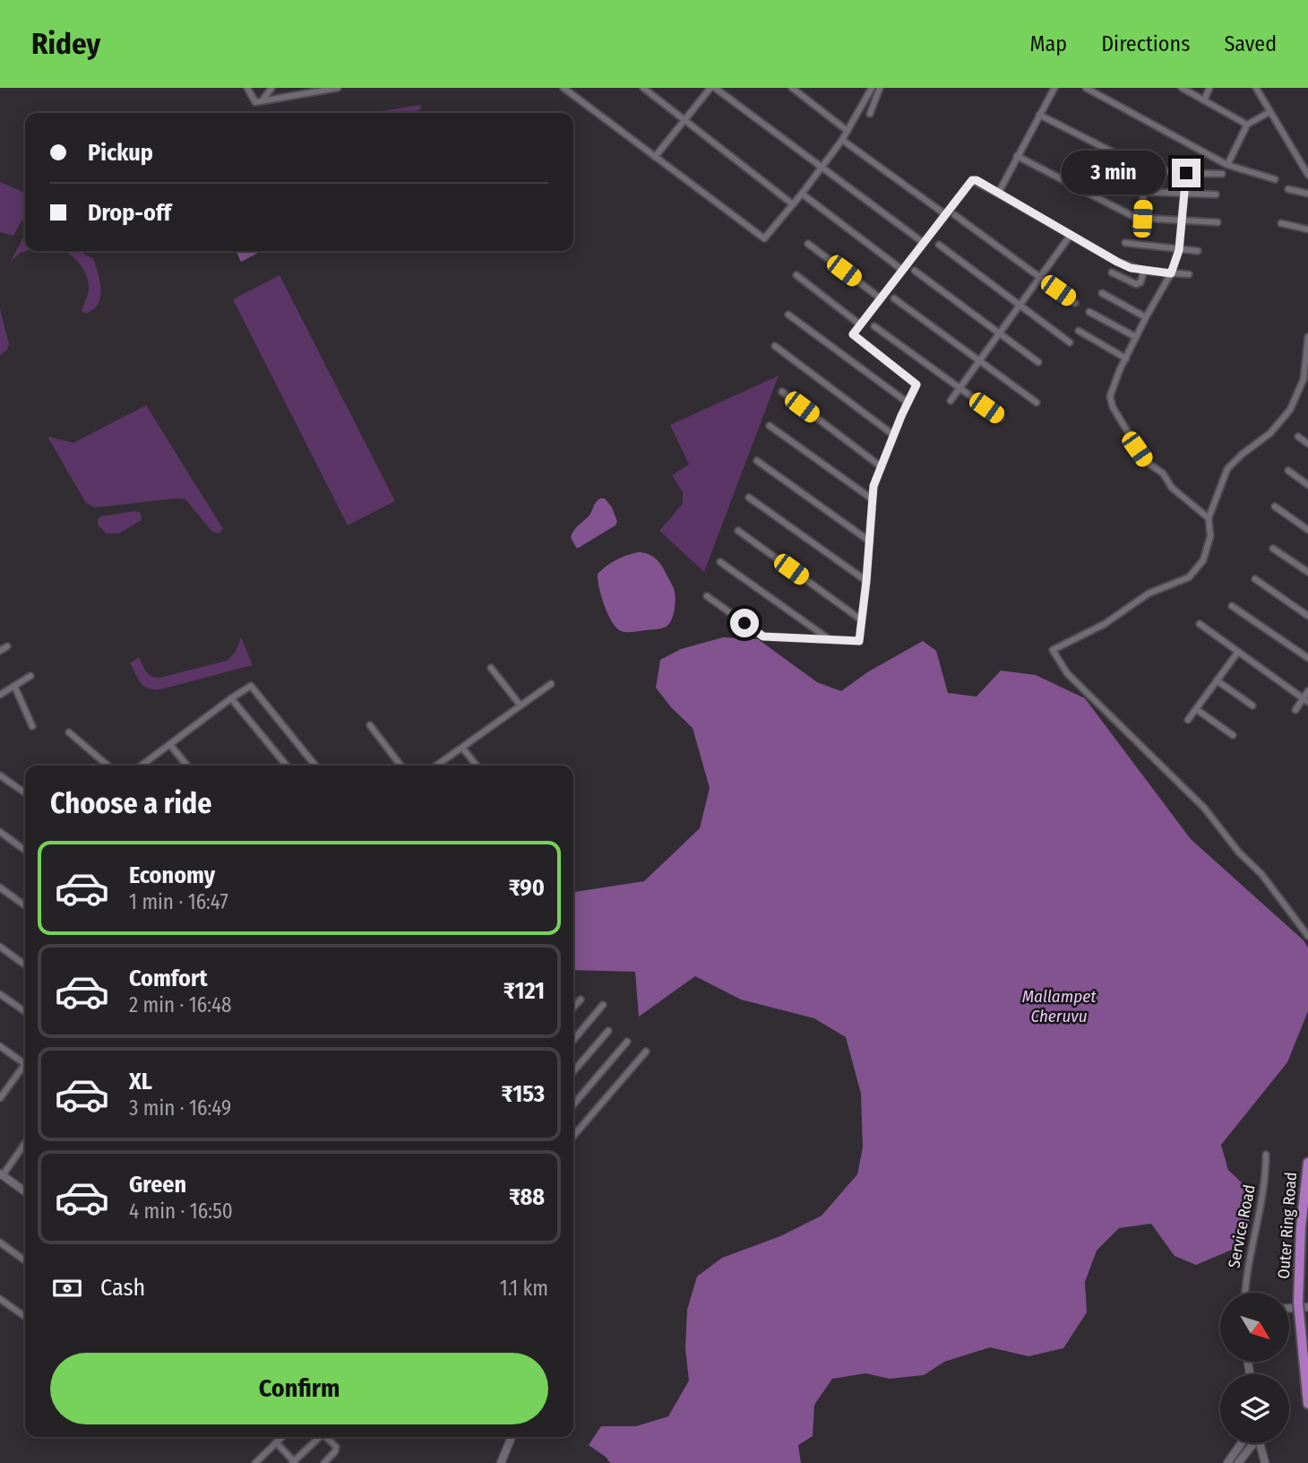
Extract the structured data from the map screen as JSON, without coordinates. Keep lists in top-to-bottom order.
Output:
{
  "streets": {
    "highway": ["Outer Ring Road"],
    "street": ["Service Road"]
  },
  "water": ["Mallampet Cheruvu"],
  "north": "bottom right",
  "page": {
    "header": "Ridey",
    "nav": ["Map", "Directions", "Saved"],
    "banner": ["Pickup", "Drop-off"],
    "bubble": "3 min",
    "heading": "Choose a ride",
    "list": [
      {
        "name": "Economy",
        "note": "1 min · 16:47",
        "value": "₹90"
      },
      {
        "name": "Comfort",
        "note": "2 min · 16:48",
        "value": "₹121"
      },
      {
        "name": "XL",
        "note": "3 min · 16:49",
        "value": "₹153"
      },
      {
        "name": "Green",
        "note": "4 min · 16:50",
        "value": "₹88"
      }
    ],
    "pay": ["Cash", "1.1 km"],
    "buttons": "Confirm"
  }
}
